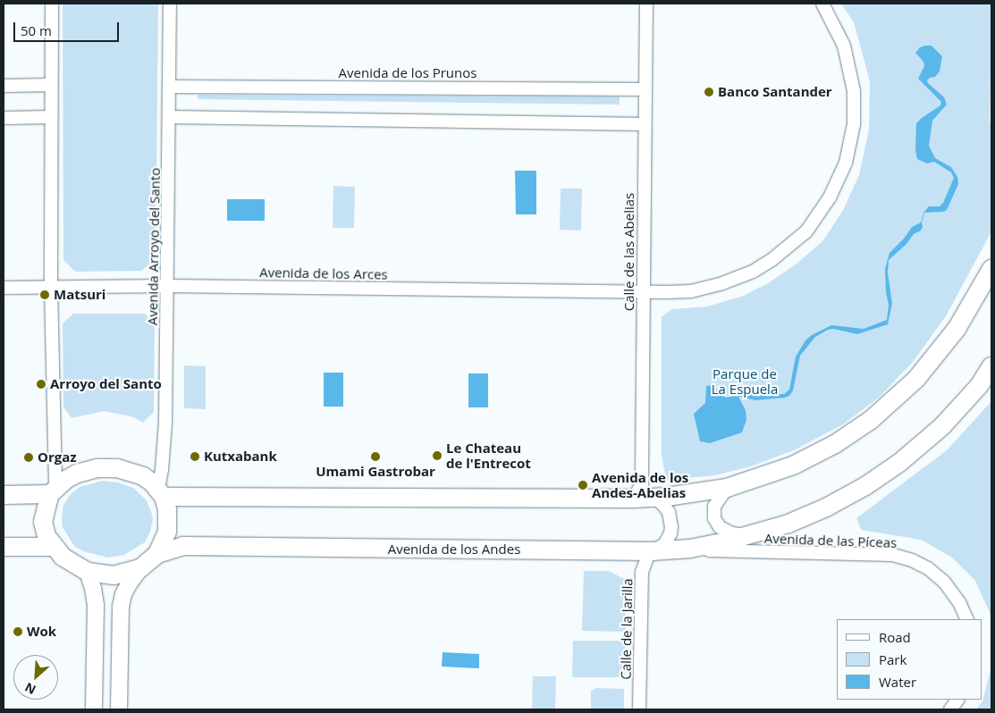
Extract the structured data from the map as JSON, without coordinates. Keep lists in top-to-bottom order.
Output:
{
  "streets": {
    "main road": ["Avenida de los Andes"],
    "street": [
      "Avenida de los Prunos",
      "Avenida Arroyo del Santo",
      "Calle de las Abelias",
      "Avenida de los Arces",
      "Avenida de las Píceas",
      "Calle de la Jarilla"
    ]
  },
  "crossings": [
    ["Avenida de los Prunos", "Avenida Arroyo del Santo"],
    ["Avenida de los Prunos", "Calle de las Abelias"],
    ["Avenida Arroyo del Santo", "Avenida de los Arces"],
    ["Avenida Arroyo del Santo", "Avenida de los Andes"],
    ["Calle de las Abelias", "Avenida de los Arces"],
    ["Avenida de las Píceas", "Avenida de los Andes"],
    ["Avenida de los Andes", "Calle de la Jarilla"]
  ],
  "parks": ["Parque de La Espuela"],
  "places": [
    "Banco Santander",
    "Matsuri",
    "Arroyo del Santo",
    "Le Chateau de l'Entrecot",
    "Kutxabank",
    "Umami Gastrobar",
    "Orgaz",
    "Avenida de los Andes-Abelias",
    "Wok"
  ],
  "legend": ["Road", "Park", "Water"],
  "scale_bar": "50 m",
  "north": "bottom left"
}
